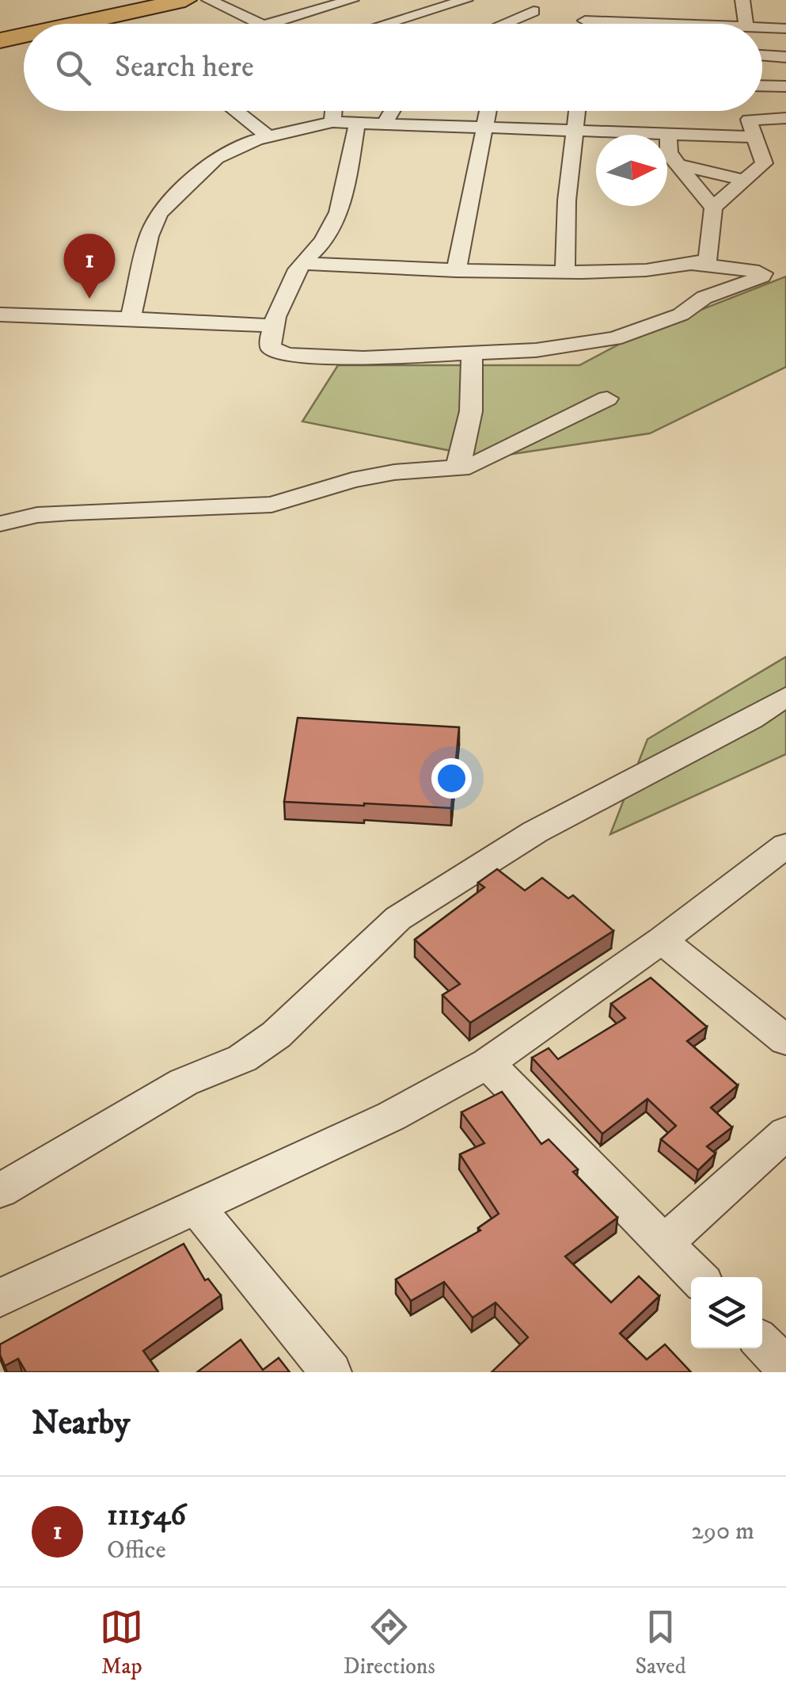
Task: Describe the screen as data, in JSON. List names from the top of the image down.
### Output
{
  "north": "right",
  "page": {
    "search": "Search here",
    "pins": "1",
    "heading": "Nearby",
    "list": [
      {
        "mark": "1",
        "name": "111546",
        "note": "Office",
        "value": "290 m"
      }
    ],
    "nav": ["Map", "Directions", "Saved"]
  }
}
